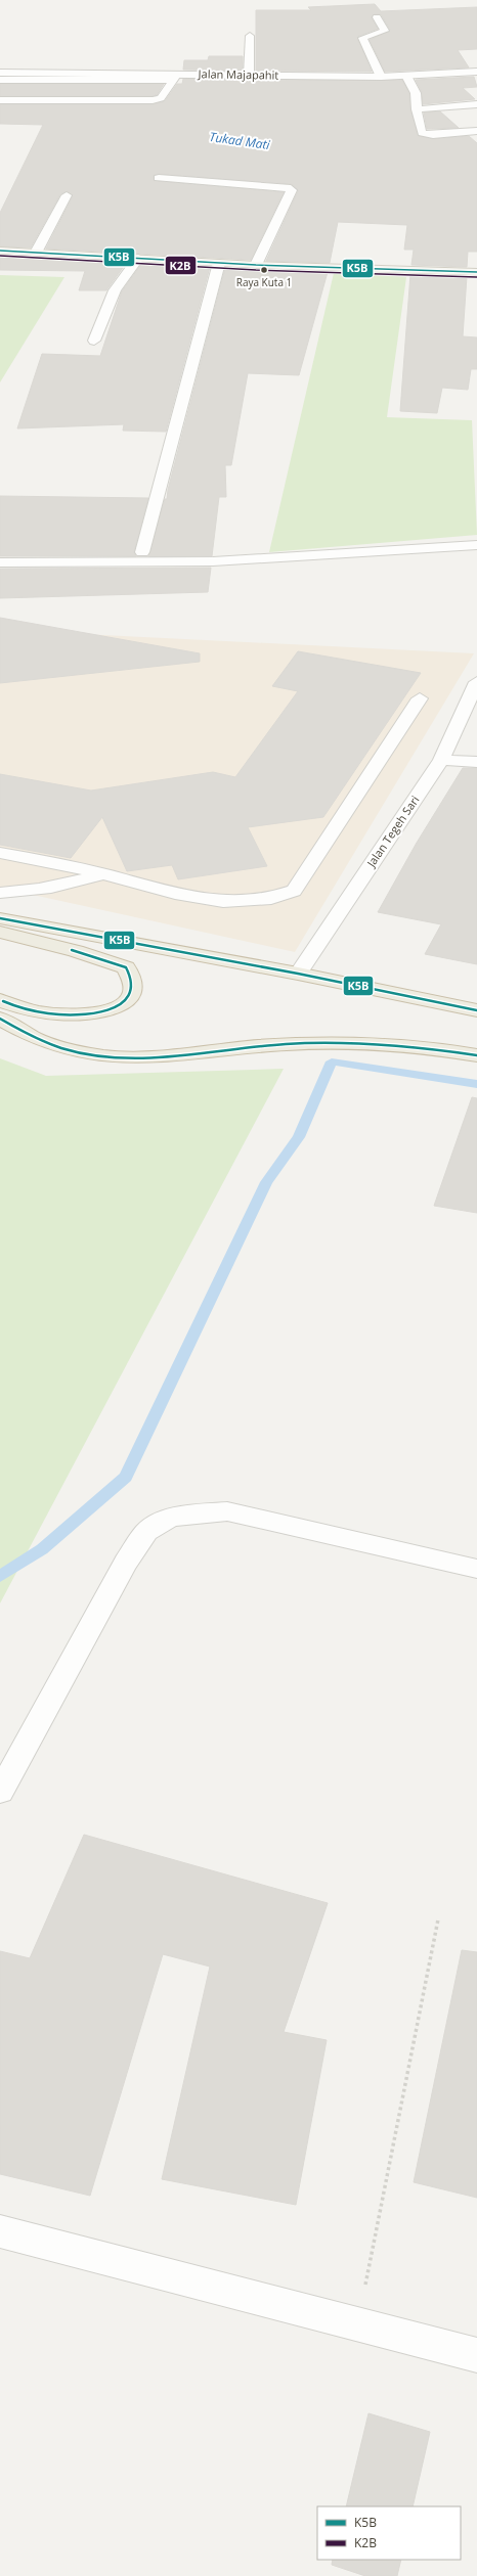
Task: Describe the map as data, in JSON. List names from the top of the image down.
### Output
{
  "streets": {
    "street": ["Jalan Majapahit", "Jalan Tegeh Sari"]
  },
  "water": ["Tukad Mati"],
  "places": ["Raya Kuta 1"],
  "lines": ["transit line K5B", "transit line K2B"],
  "legend": ["K5B", "K2B"]
}
